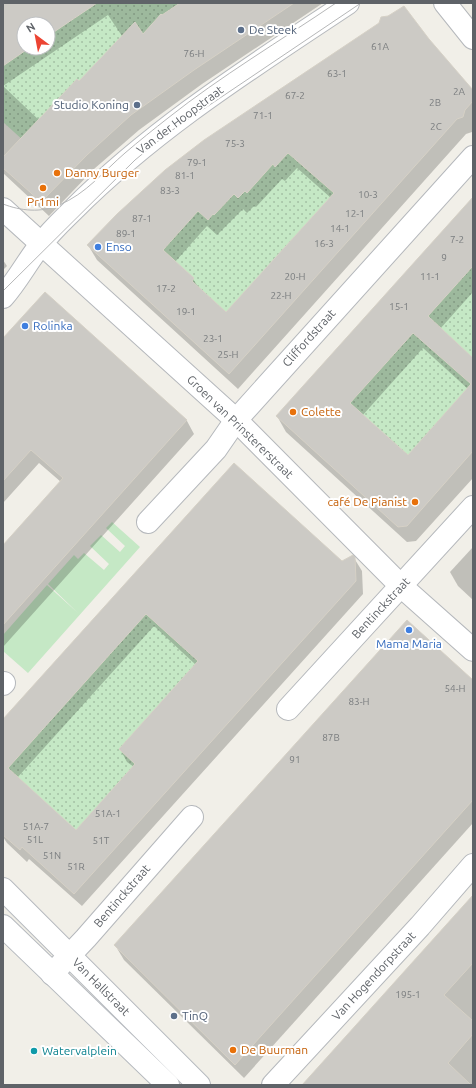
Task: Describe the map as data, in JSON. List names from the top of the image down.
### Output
{
  "streets": {
    "street": [
      "Van der Hoopstraat",
      "Cliffordstraat",
      "Groen van Prinstererstraat",
      "Bentinckstraat",
      "Van Hogendorpstraat",
      "Van Hallstraat"
    ]
  },
  "crossings": [
    ["Van der Hoopstraat", "Groen van Prinstererstraat"],
    ["Cliffordstraat", "Groen van Prinstererstraat"],
    ["Groen van Prinstererstraat", "Bentinckstraat"],
    ["Bentinckstraat", "Van Hallstraat"]
  ],
  "places": [
    "De Steek",
    "Studio Koning",
    "Danny Burger",
    "Pr1mi",
    "Enso",
    "Rolinka",
    "Colette",
    "café De Pianist",
    "Mama Maria",
    "TinQ",
    "De Buurman",
    "Watervalplein"
  ],
  "house_numbers": [
    "61A",
    "76-H",
    "63-1",
    "2A",
    "67-2",
    "2B",
    "71-1",
    "2C",
    "75-3",
    "79-1",
    "81-1",
    "83-3",
    "10-3",
    "12-1",
    "87-1",
    "14-1",
    "89-1",
    "7-2",
    "16-3",
    "9",
    "20-H",
    "11-1",
    "17-2",
    "22-H",
    "15-1",
    "19-1",
    "23-1",
    "25-H",
    "54-H",
    "83-H",
    "87B",
    "91",
    "51A-1",
    "51A-7",
    "51L",
    "51T",
    "51N",
    "51R",
    "195-1"
  ],
  "north": "top left"
}
